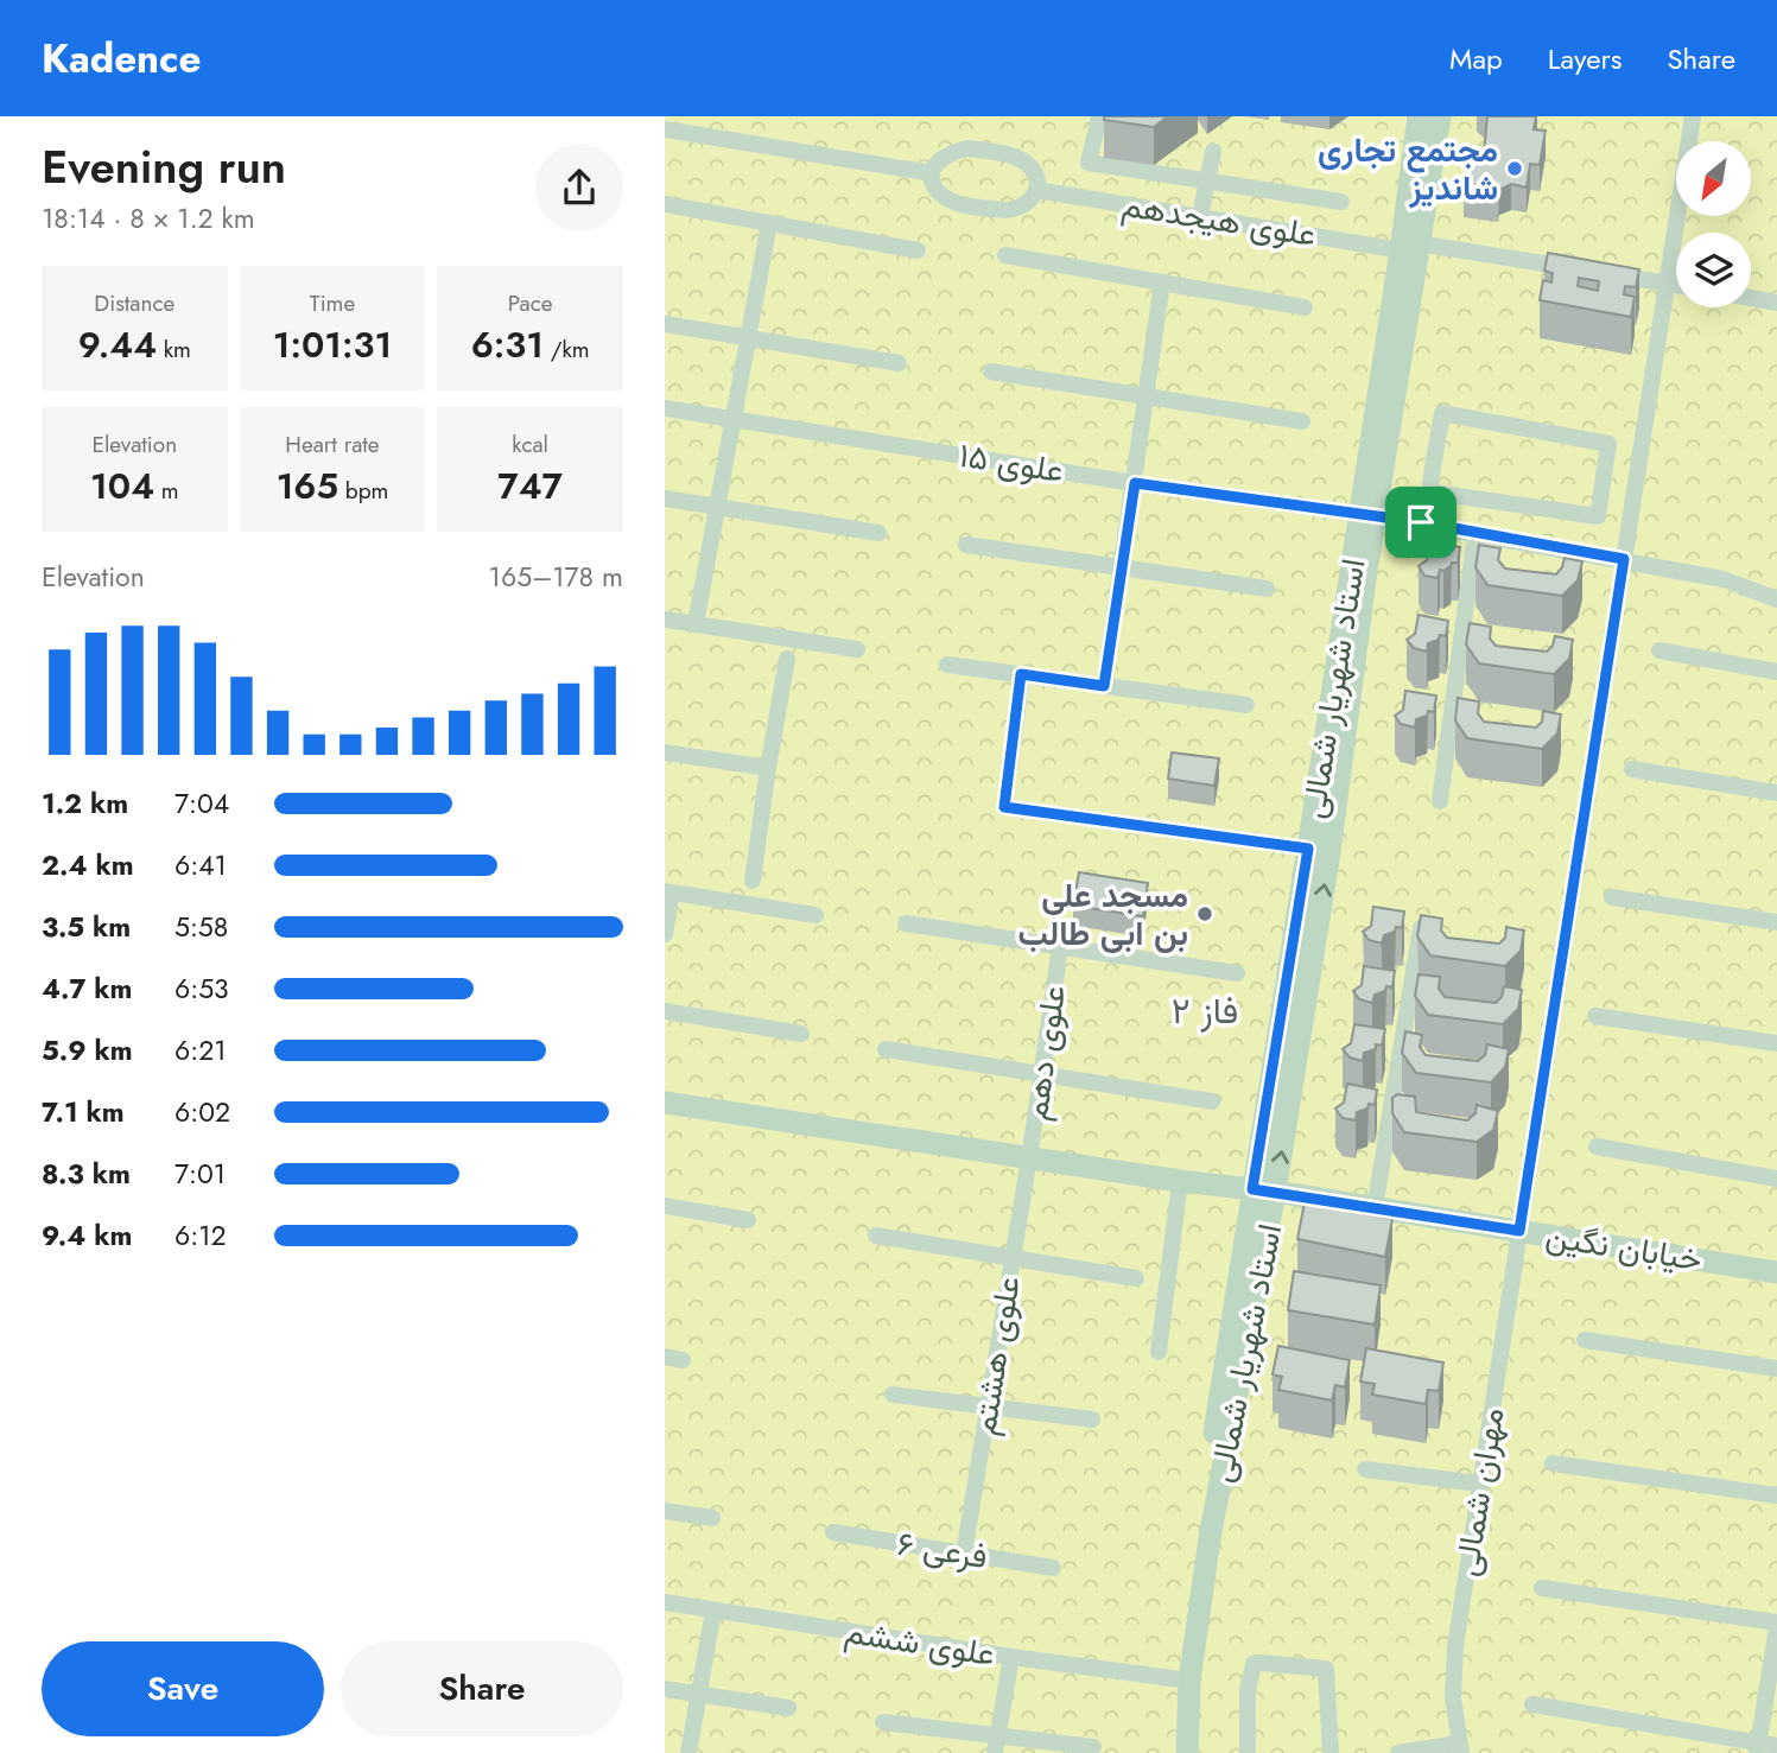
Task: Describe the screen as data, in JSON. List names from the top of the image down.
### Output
{
  "streets": {
    "street": [
      "علوی هیجدهم",
      "علوی ۱۵",
      "استاد شهریار شمالی",
      "علوی دهم",
      "خیابان نگین",
      "علوی هشتم",
      "مهران شمالی",
      "فرعی ۶",
      "علوی ششم"
    ]
  },
  "crossings": [
    ["علوی هیجدهم", "استاد شهریار شمالی"],
    ["علوی ۱۵", "استاد شهریار شمالی"],
    ["علوی ۱۵", "مهران شمالی"],
    ["استاد شهریار شمالی", "خیابان نگین"],
    ["استاد شهریار شمالی", "علوی ششم"],
    ["علوی دهم", "خیابان نگین"],
    ["علوی دهم", "علوی هشتم"],
    ["خیابان نگین", "علوی هشتم"],
    ["خیابان نگین", "مهران شمالی"],
    ["علوی هشتم", "فرعی ۶"]
  ],
  "districts": ["فاز ۲"],
  "places": ["مجتمع تجاری شاندیز", "مسجد علی بن ابی طالب"],
  "north": "bottom left",
  "page": {
    "header": "Kadence",
    "nav": ["Map", "Layers", "Share"],
    "heading": ["Evening run", "18:14 · 8 × 1.2 km"],
    "stats": [
      ["Distance", "9.44 km"],
      ["Time", "1:01:31"],
      ["Pace", "6:31 /km"],
      ["Elevation", "104 m"],
      ["Heart rate", "165 bpm"],
      ["kcal", "747"]
    ],
    "chart": ["Elevation", "165–178 m"],
    "list": [
      {
        "name": "1.2 km",
        "note": "7:04"
      },
      {
        "name": "2.4 km",
        "note": "6:41"
      },
      {
        "name": "3.5 km",
        "note": "5:58"
      },
      {
        "name": "4.7 km",
        "note": "6:53"
      },
      {
        "name": "5.9 km",
        "note": "6:21"
      },
      {
        "name": "7.1 km",
        "note": "6:02"
      },
      {
        "name": "8.3 km",
        "note": "7:01"
      },
      {
        "name": "9.4 km",
        "note": "6:12"
      }
    ],
    "buttons": ["Save", "Share"]
  }
}
